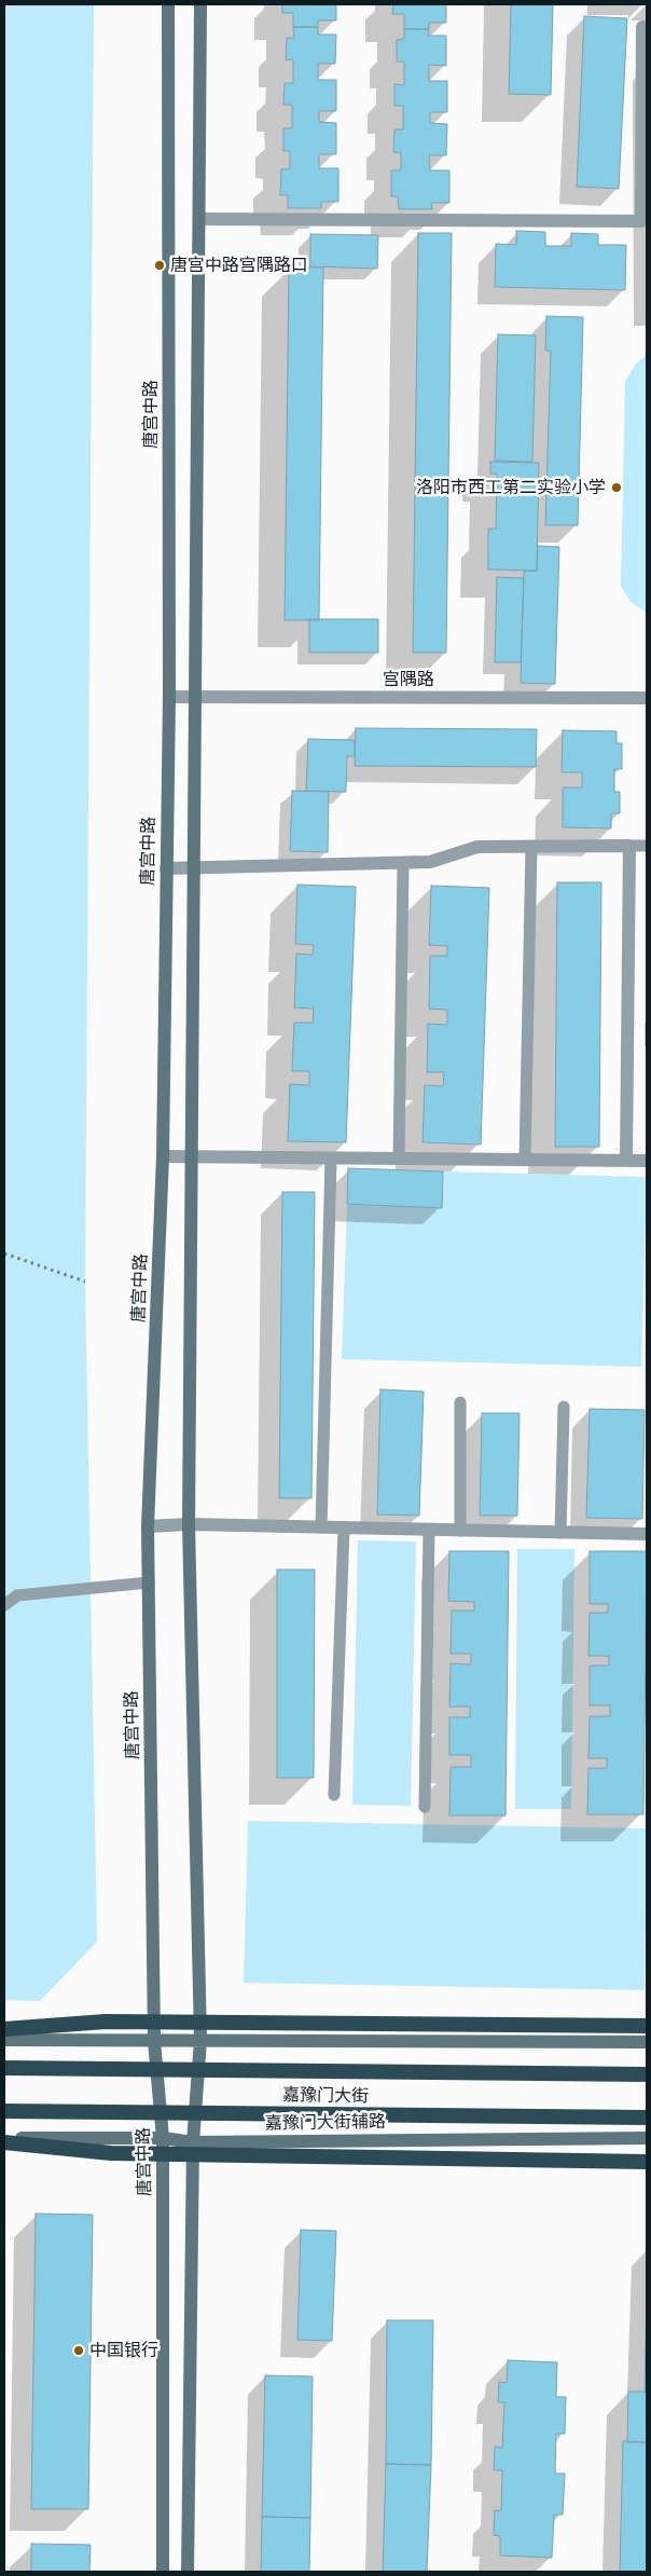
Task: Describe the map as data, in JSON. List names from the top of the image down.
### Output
{
  "streets": {
    "highway": ["嘉豫门大街"],
    "main road": ["唐宫中路", "嘉豫门大街辅路"],
    "street": ["宫隅路"]
  },
  "crossings": [
    ["唐宫中路", "宫隅路"],
    ["唐宫中路", "嘉豫门大街辅路"]
  ],
  "places": ["唐宫中路宫隅路口", "洛阳市西工第二实验小学", "中国银行"]
}
